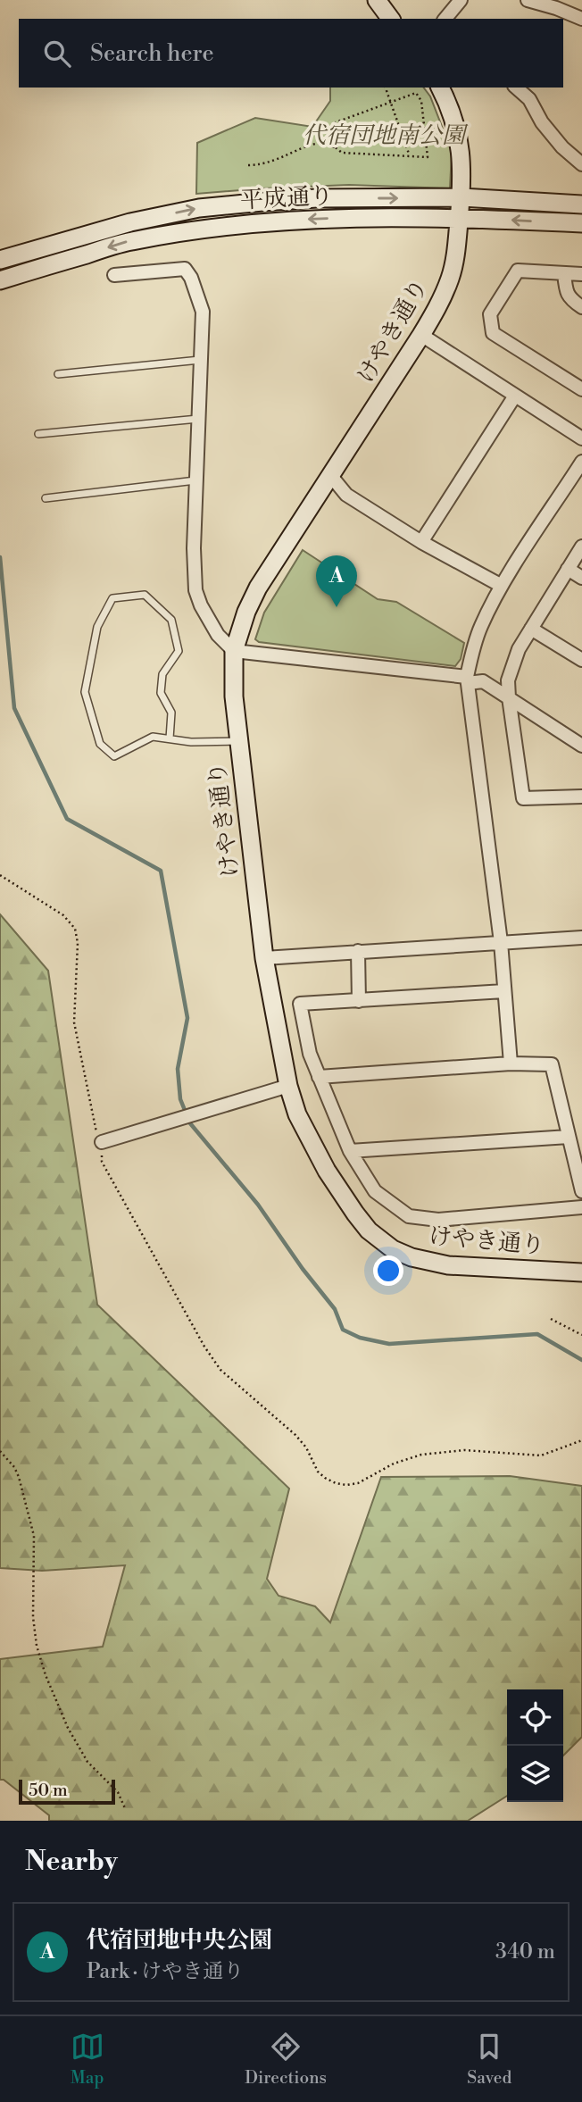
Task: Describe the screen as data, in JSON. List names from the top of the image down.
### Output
{
  "streets": {
    "street": ["平成通り", "けやき通り"]
  },
  "crossings": [
    ["平成通り", "けやき通り"]
  ],
  "parks": ["代宿団地南公園"],
  "scale_bar": "50 m",
  "page": {
    "search": "Search here",
    "pins": "A",
    "scale": "50 m",
    "heading": "Nearby",
    "list": [
      {
        "mark": "A",
        "name": "代宿団地中央公園",
        "note": "Park · けやき通り",
        "value": "340 m"
      }
    ],
    "nav": ["Map", "Directions", "Saved"]
  }
}
